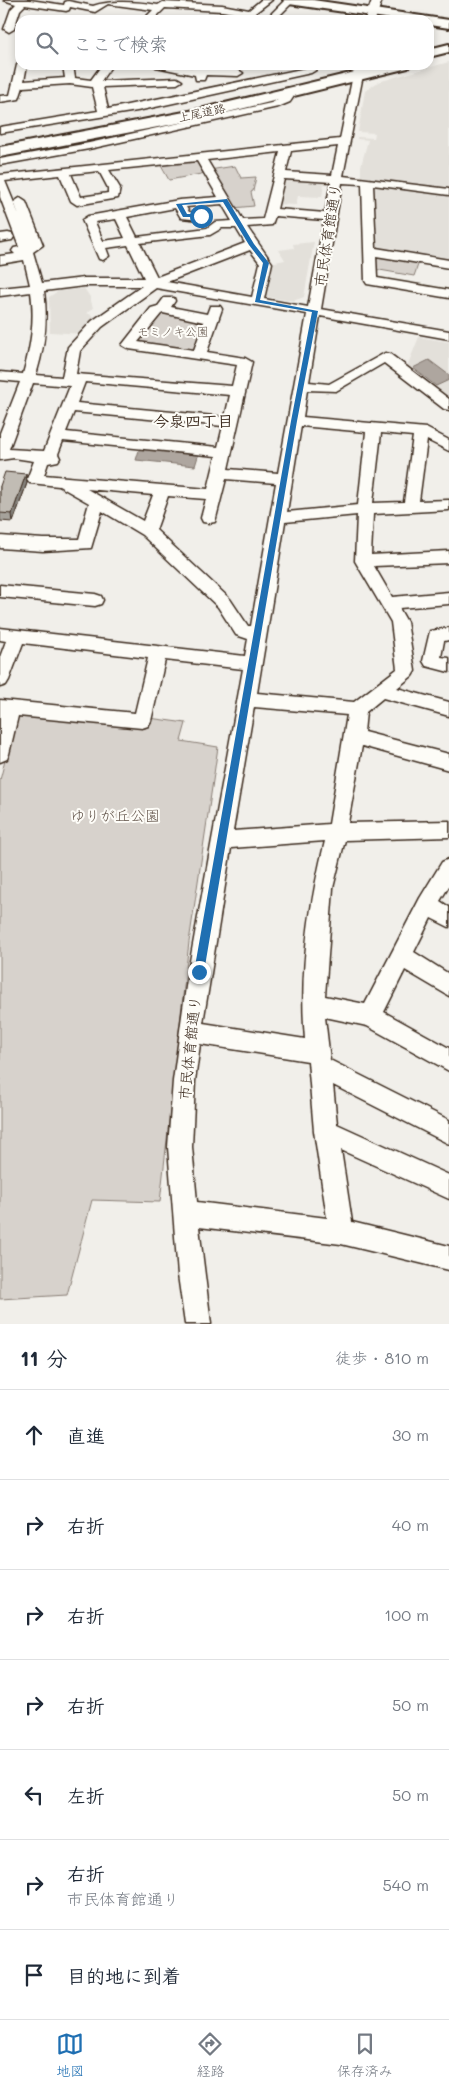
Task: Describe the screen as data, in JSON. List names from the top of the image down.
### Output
{
  "streets": {
    "highway": ["上尾道路"],
    "street": ["市民体育館通り"]
  },
  "crossings": [
    ["上尾道路", "市民体育館通り"]
  ],
  "districts": ["今泉四丁目"],
  "parks": ["モミノキ公園", "ゆりが丘公園"],
  "page": {
    "search": "ここで検索",
    "heading": ["11 分", "徒歩 · 810 m"],
    "list": [
      ["直進", "30 m"],
      ["右折", "40 m"],
      ["右折", "100 m"],
      ["右折", "50 m"],
      ["左折", "50 m"],
      ["右折", "市民体育館通り", "540 m"],
      "目的地に到着"
    ],
    "nav": ["地図", "経路", "保存済み"]
  }
}
